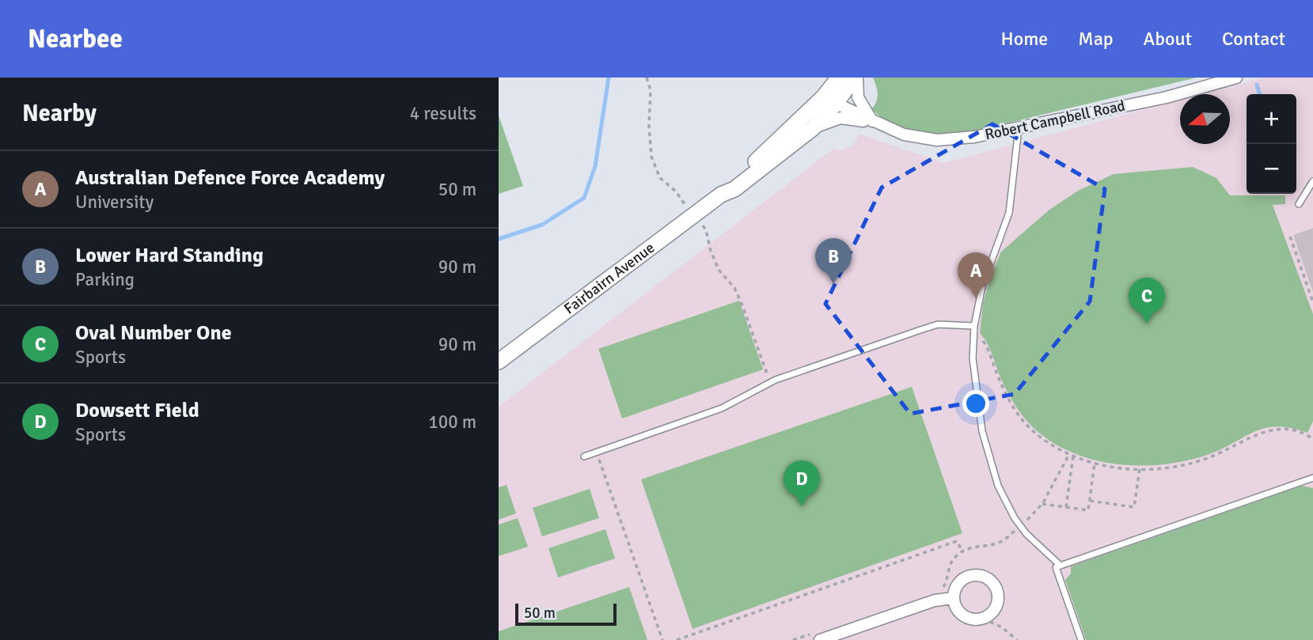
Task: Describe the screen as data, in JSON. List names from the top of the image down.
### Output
{
  "streets": {
    "main road": ["Fairbairn Avenue"],
    "street": ["Robert Campbell Road"]
  },
  "crossings": [
    ["Robert Campbell Road", "Fairbairn Avenue"]
  ],
  "scale_bar": "50 m",
  "north": "left",
  "page": {
    "header": "Nearbee",
    "nav": [
      "Home",
      "Map",
      "About",
      "Contact"
    ],
    "heading": ["Nearby", "4 results"],
    "map_buttons": ["+", "−"],
    "list": [
      {
        "mark": "A",
        "name": "Australian Defence Force Academy",
        "note": "University",
        "value": "50 m"
      },
      {
        "mark": "B",
        "name": "Lower Hard Standing",
        "note": "Parking",
        "value": "90 m"
      },
      {
        "mark": "C",
        "name": "Oval Number One",
        "note": "Sports",
        "value": "90 m"
      },
      {
        "mark": "D",
        "name": "Dowsett Field",
        "note": "Sports",
        "value": "100 m"
      }
    ],
    "pins": [
      "B",
      "A",
      "C",
      "D"
    ],
    "scale": "50 m"
  }
}
